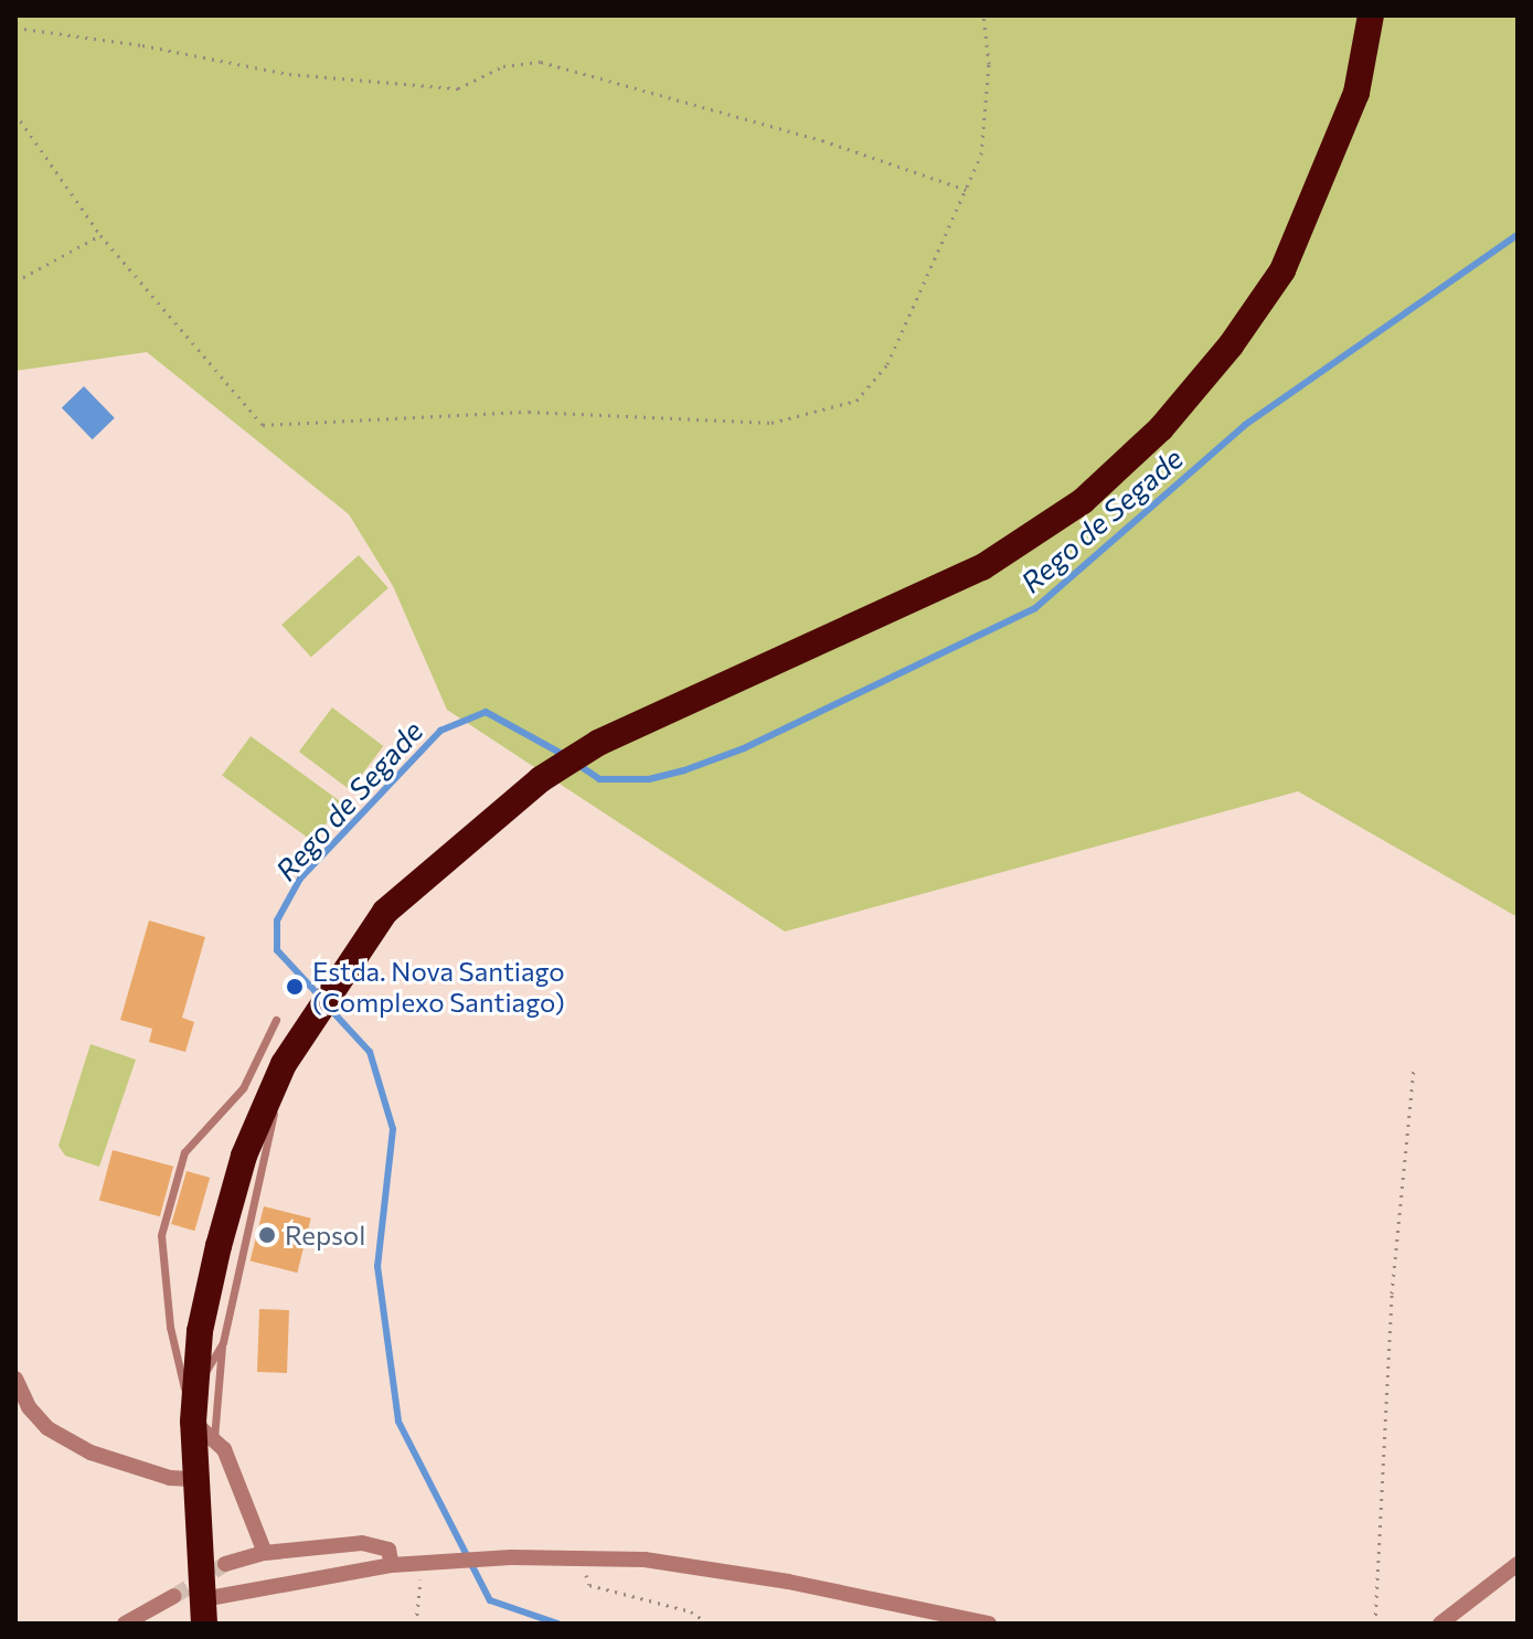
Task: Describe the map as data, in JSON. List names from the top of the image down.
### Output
{
  "water": ["Rego de Segade"],
  "places": ["Estda. Nova Santiago (Complexo Santiago)", "Repsol"]
}
